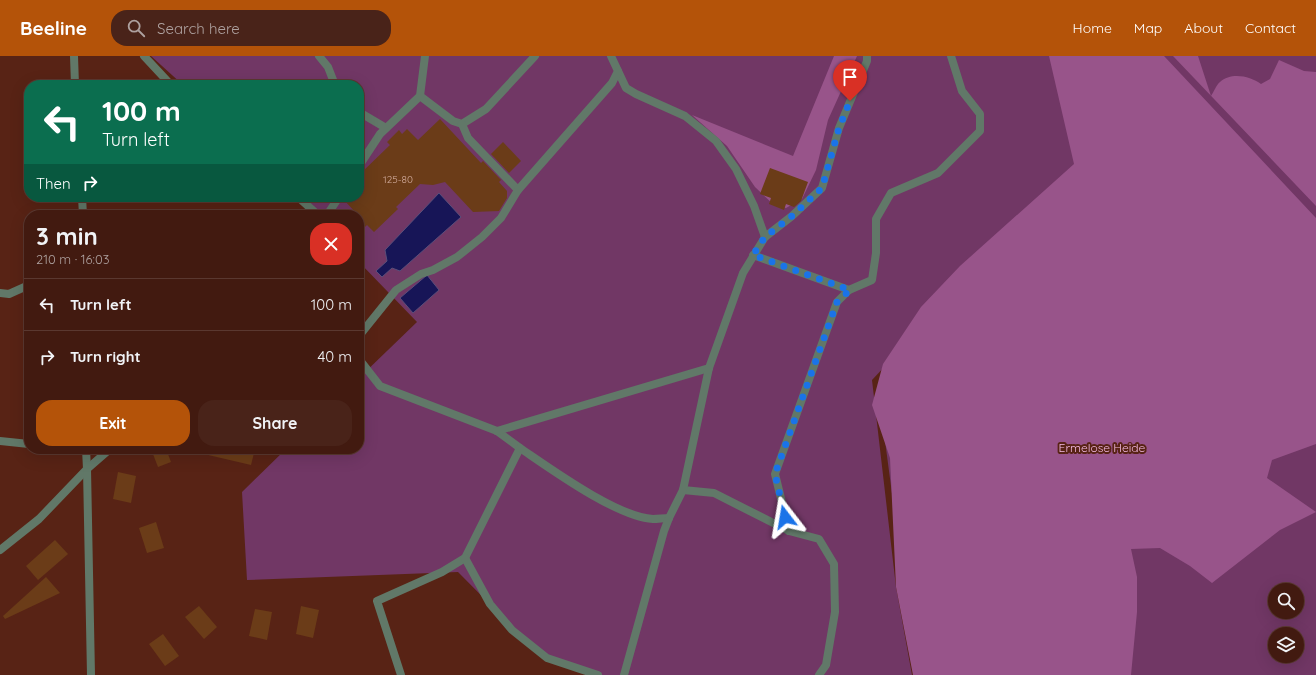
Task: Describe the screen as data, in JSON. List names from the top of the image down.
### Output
{
  "parks": ["Ermelose Heide"],
  "house_numbers": ["125-80"],
  "page": {
    "header": "Beeline",
    "search": "Search here",
    "nav": [
      "Home",
      "Map",
      "About",
      "Contact"
    ],
    "turn": ["100 m", "Turn left"],
    "then": "Then",
    "heading": ["3 min", "210 m · 16:03"],
    "list": [
      {
        "name": "Turn left",
        "value": "100 m"
      },
      {
        "name": "Turn right",
        "value": "40 m"
      }
    ],
    "buttons": ["Exit", "Share"]
  }
}
